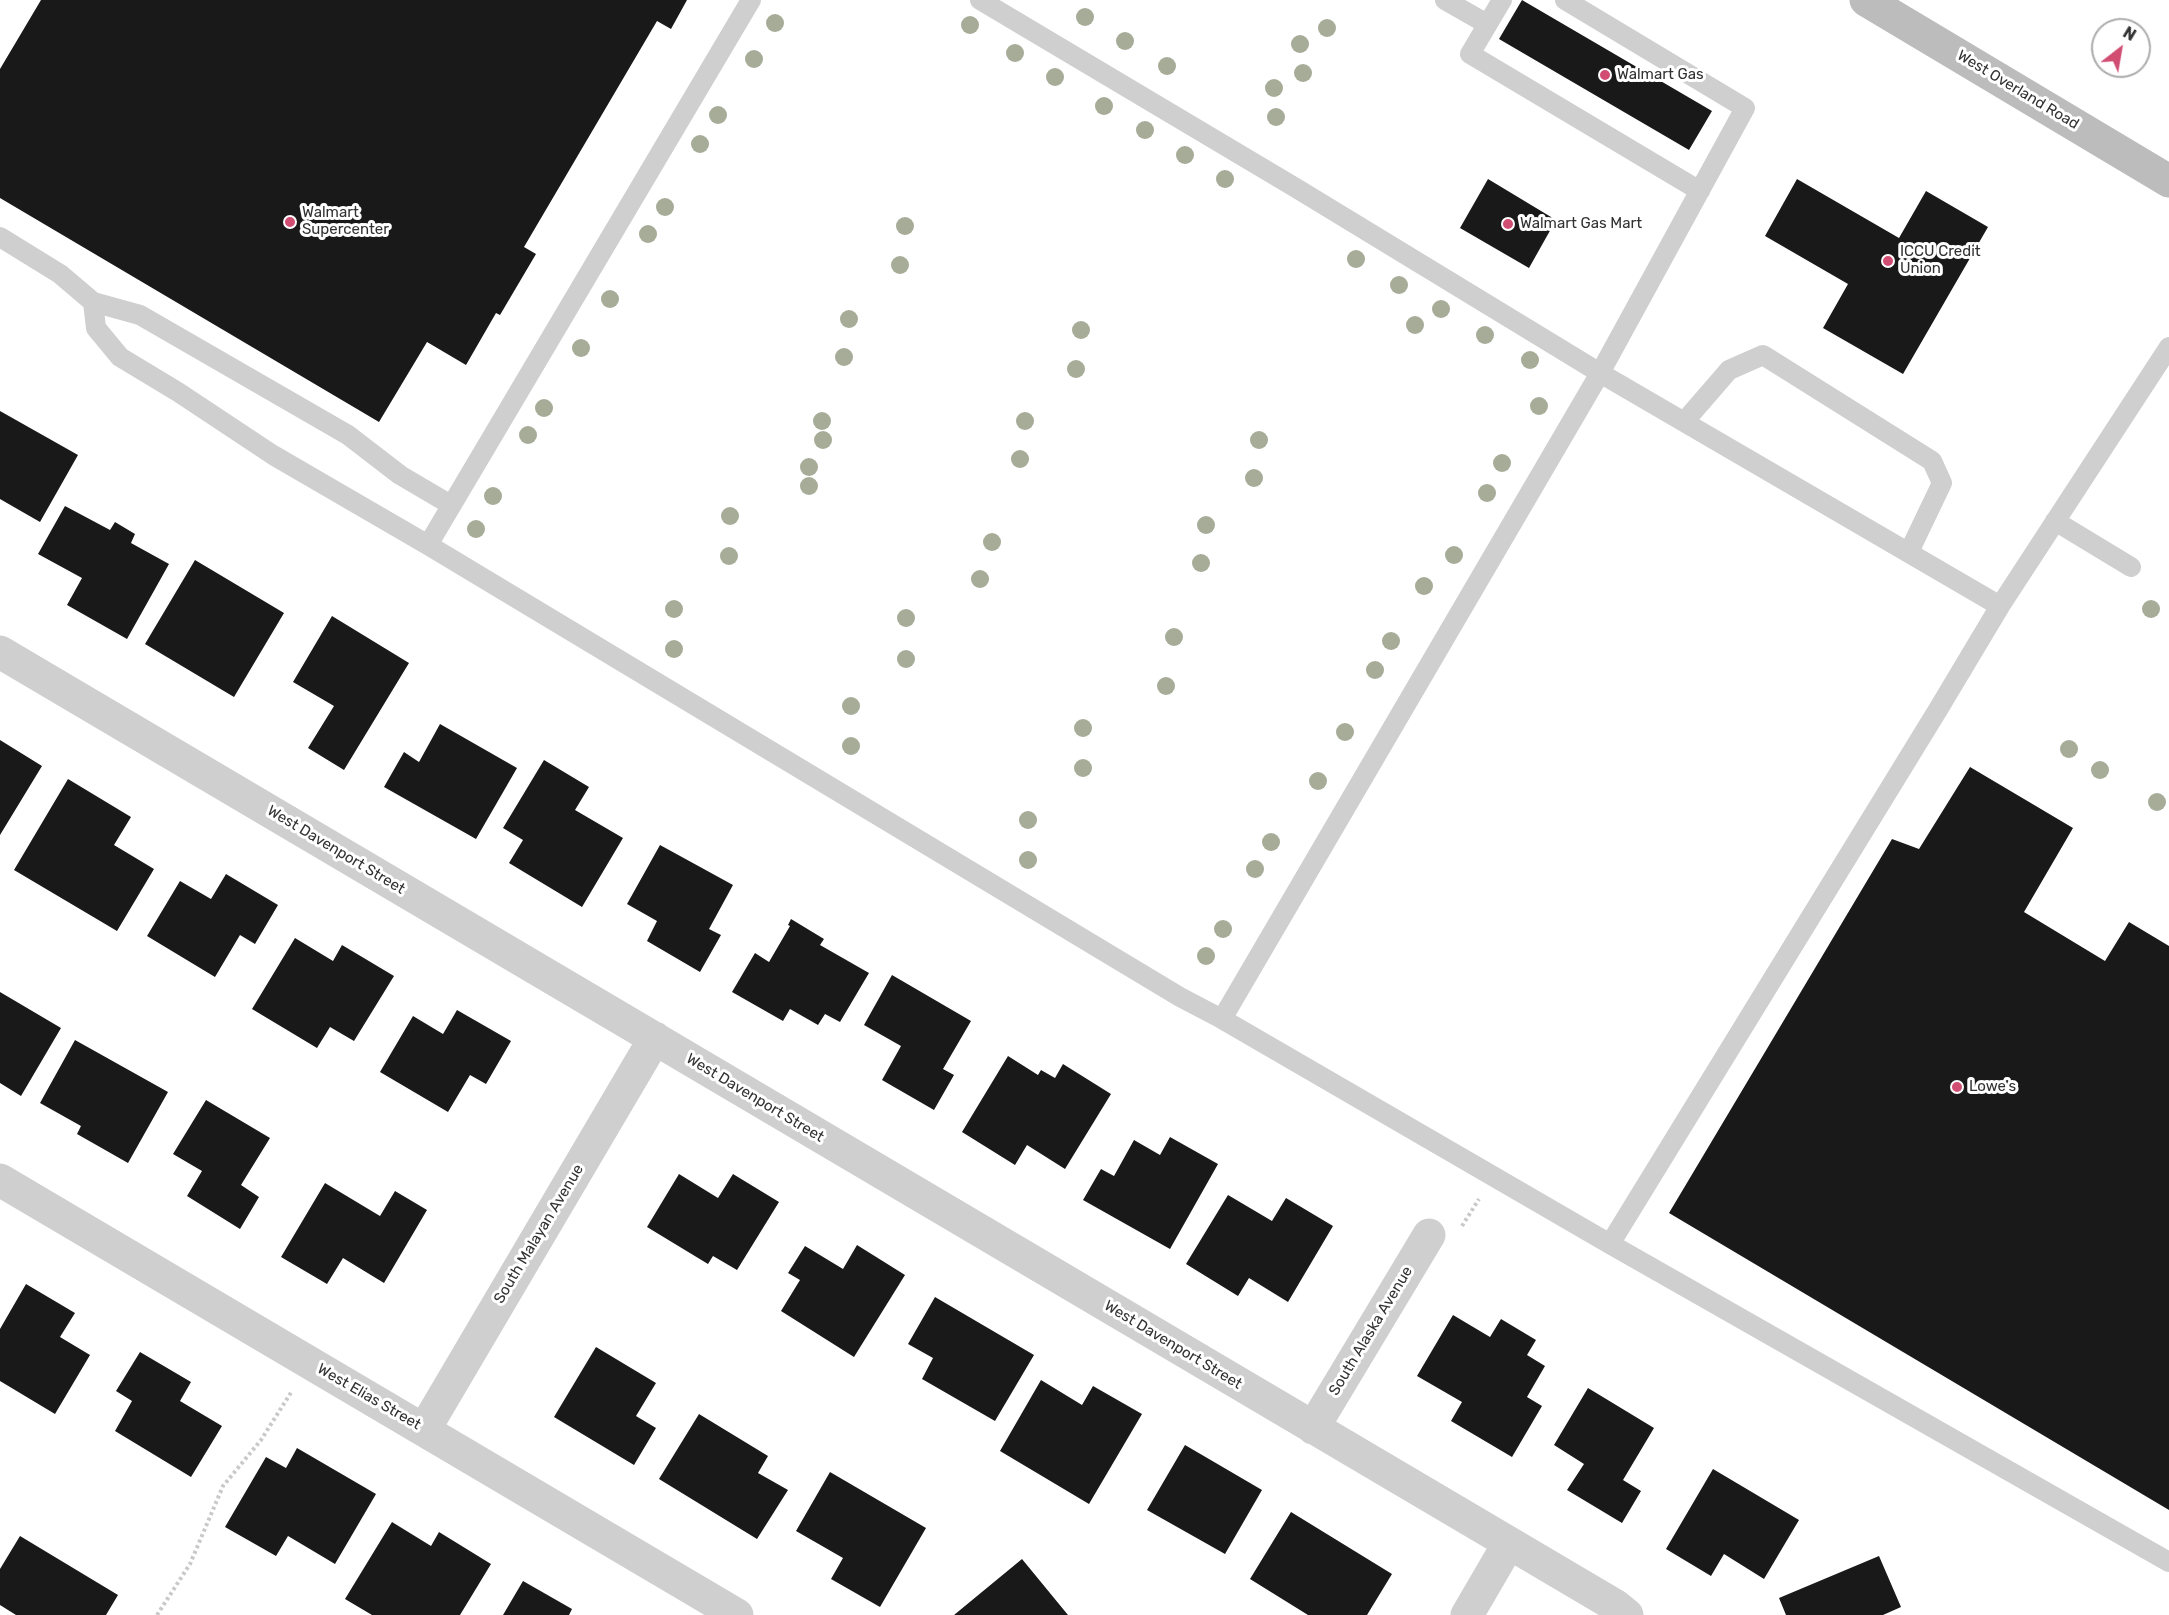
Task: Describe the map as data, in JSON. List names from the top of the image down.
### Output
{
  "streets": {
    "street": [
      "West Overland Road",
      "West Davenport Street",
      "South Malayan Avenue",
      "South Alaska Avenue",
      "West Elias Street"
    ]
  },
  "crossings": [
    ["West Davenport Street", "South Malayan Avenue"],
    ["West Davenport Street", "South Alaska Avenue"],
    ["South Malayan Avenue", "West Elias Street"]
  ],
  "places": [
    "Walmart Gas",
    "Walmart Supercenter",
    "Walmart Gas Mart",
    "ICCU Credit Union",
    "Lowe's"
  ],
  "north": "top right"
}
